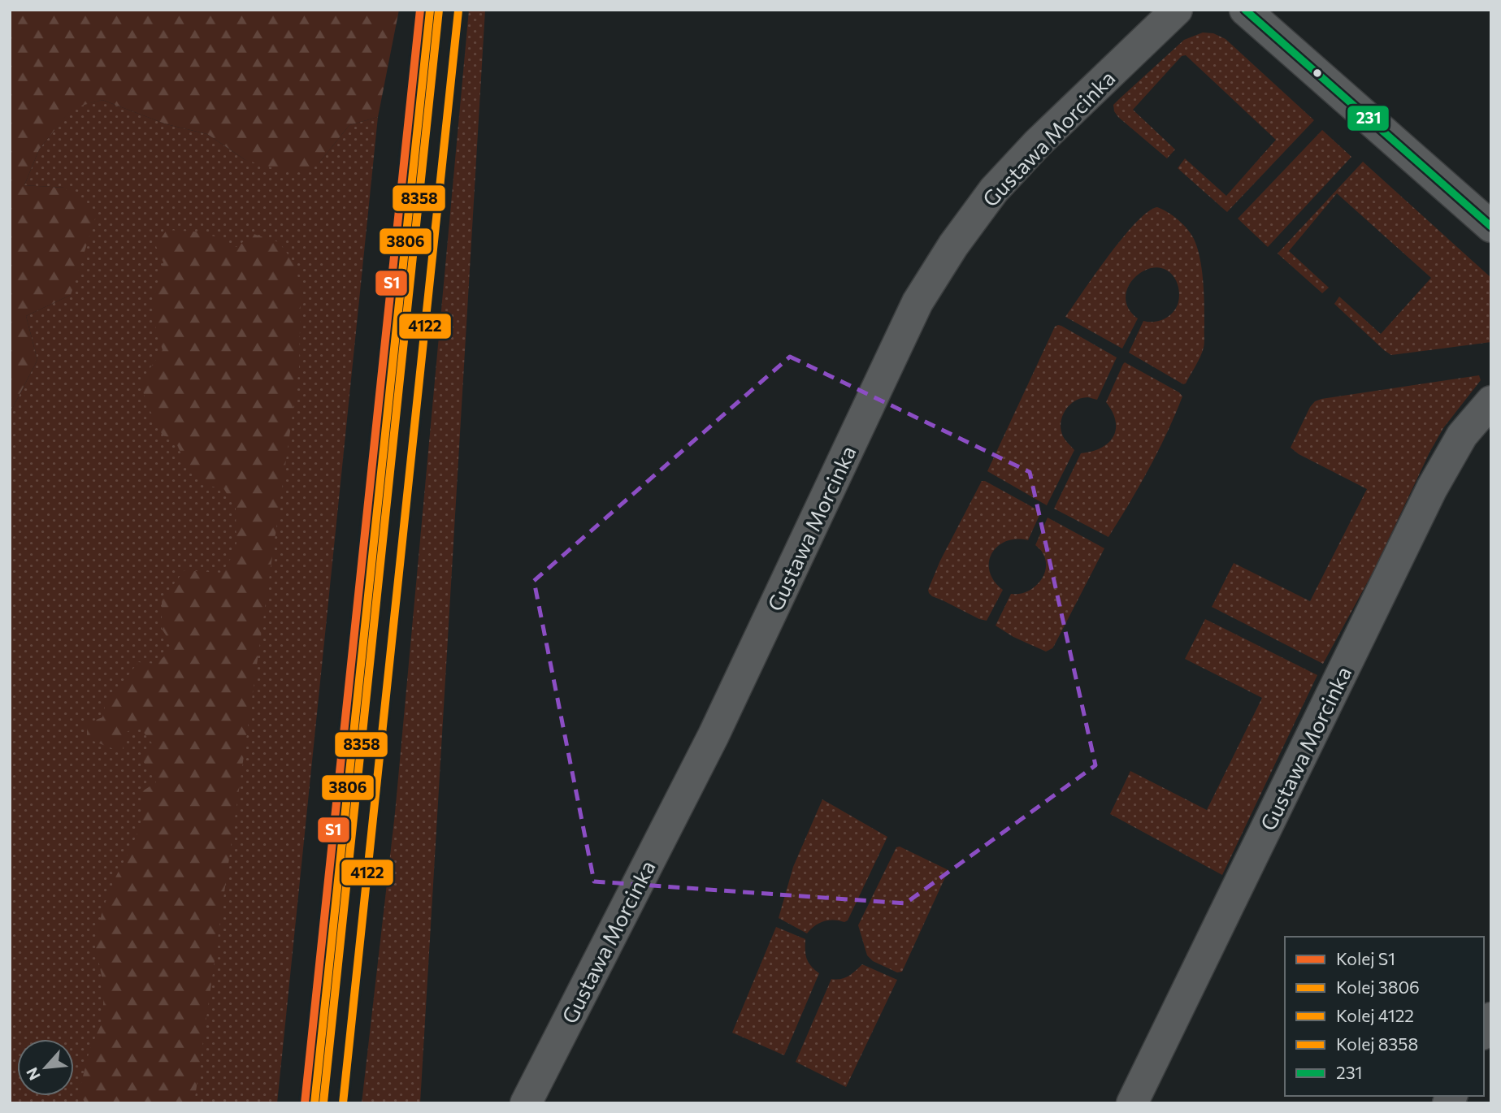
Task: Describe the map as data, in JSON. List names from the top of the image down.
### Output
{
  "streets": {
    "street": ["Gustawa Morcinka"]
  },
  "lines": [
    "rail line S1",
    "rail line 8358",
    "transit line 231",
    "rail line 3806",
    "rail line 4122"
  ],
  "legend": [
    "Kolej S1",
    "Kolej 3806",
    "Kolej 4122",
    "Kolej 8358",
    "231"
  ],
  "north": "bottom left"
}
